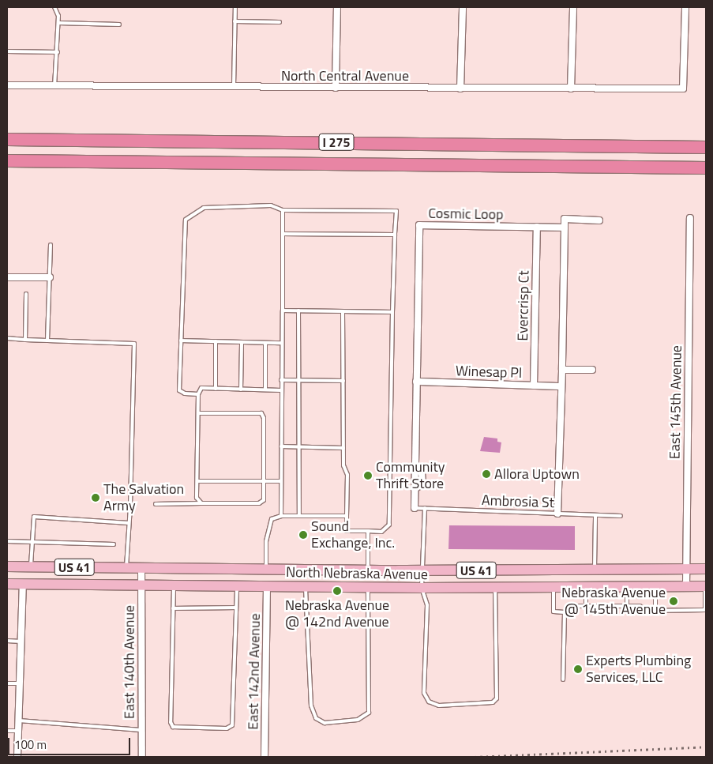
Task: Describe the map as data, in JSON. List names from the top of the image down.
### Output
{
  "streets": {
    "highway": ["I 275"],
    "main road": ["US 41", "North Nebraska Avenue"],
    "street": [
      "North Central Avenue",
      "Cosmic Loop",
      "Evercrisp Ct",
      "Winesap Pl",
      "East 145th Avenue",
      "East 140th Avenue",
      "East 142nd Avenue"
    ],
    "lane": ["Ambrosia St"]
  },
  "crossings": [
    ["Cosmic Loop", "Evercrisp Ct"],
    ["Cosmic Loop", "Winesap Pl"],
    ["Cosmic Loop", "Ambrosia St"],
    ["Evercrisp Ct", "Winesap Pl"],
    ["East 145th Avenue", "North Nebraska Avenue"],
    ["North Nebraska Avenue", "East 140th Avenue"],
    ["North Nebraska Avenue", "East 142nd Avenue"]
  ],
  "places": [
    "Allora Uptown",
    "Community Thrift Store",
    "The Salvation Army",
    "Sound Exchange, Inc.",
    "Nebraska Avenue @ 142nd Avenue",
    "Nebraska Avenue @ 145th Avenue",
    "Experts Plumbing Services, LLC"
  ],
  "scale_bar": "100 m"
}
